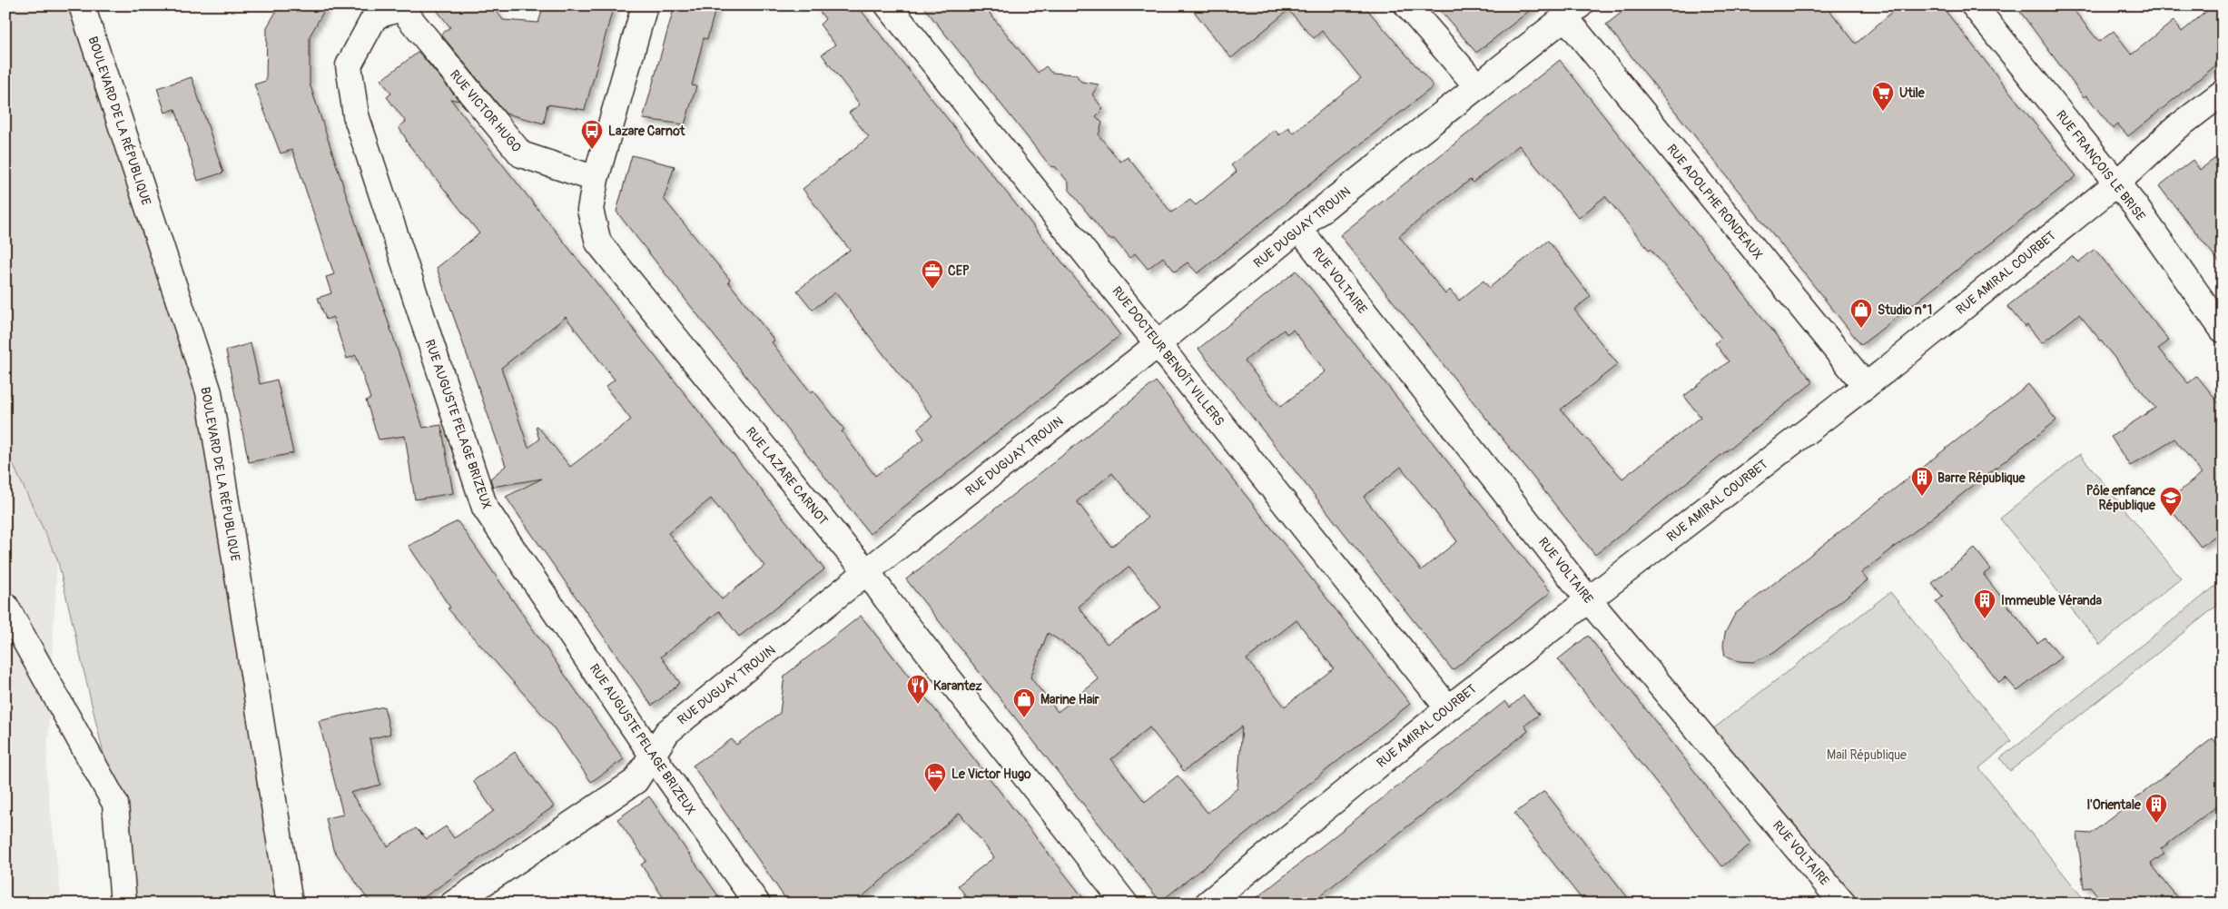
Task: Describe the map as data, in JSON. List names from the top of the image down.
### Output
{
  "streets": {
    "street": [
      "RUE VICTOR HUGO",
      "BOULEVARD DE LA RÉPUBLIQUE",
      "RUE FRANÇOIS LE BRISE",
      "RUE ADOLPHE RONDEAUX",
      "RUE DUGUAY TROUIN",
      "RUE AMIRAL COURBET",
      "RUE VOLTAIRE",
      "RUE DOCTEUR BENOÎT VILLERS",
      "RUE AUGUSTE PELAGE BRIZEUX",
      "RUE LAZARE CARNOT"
    ]
  },
  "crossings": [
    ["RUE VICTOR HUGO", "RUE AUGUSTE PELAGE BRIZEUX"],
    ["RUE VICTOR HUGO", "RUE LAZARE CARNOT"],
    ["RUE FRANÇOIS LE BRISE", "RUE AMIRAL COURBET"],
    ["RUE ADOLPHE RONDEAUX", "RUE DUGUAY TROUIN"],
    ["RUE ADOLPHE RONDEAUX", "RUE AMIRAL COURBET"],
    ["RUE DUGUAY TROUIN", "RUE VOLTAIRE"],
    ["RUE DUGUAY TROUIN", "RUE DOCTEUR BENOÎT VILLERS"],
    ["RUE DUGUAY TROUIN", "RUE AUGUSTE PELAGE BRIZEUX"],
    ["RUE DUGUAY TROUIN", "RUE LAZARE CARNOT"],
    ["RUE AMIRAL COURBET", "RUE VOLTAIRE"],
    ["RUE AMIRAL COURBET", "RUE DOCTEUR BENOÎT VILLERS"]
  ],
  "parks": ["Mail République"],
  "places": {
    "supermarket": ["Utile"],
    "bus stop": ["Lazare Carnot"],
    "office": ["CEP"],
    "shop": ["Studio n°1", "Marine Hair"],
    "building": ["Barre République", "Immeuble Véranda", "l'Orientale"],
    "school or university": ["Pôle enfance République"],
    "restaurant": ["Karantez"],
    "hotel": ["Le Victor Hugo"]
  }
}
